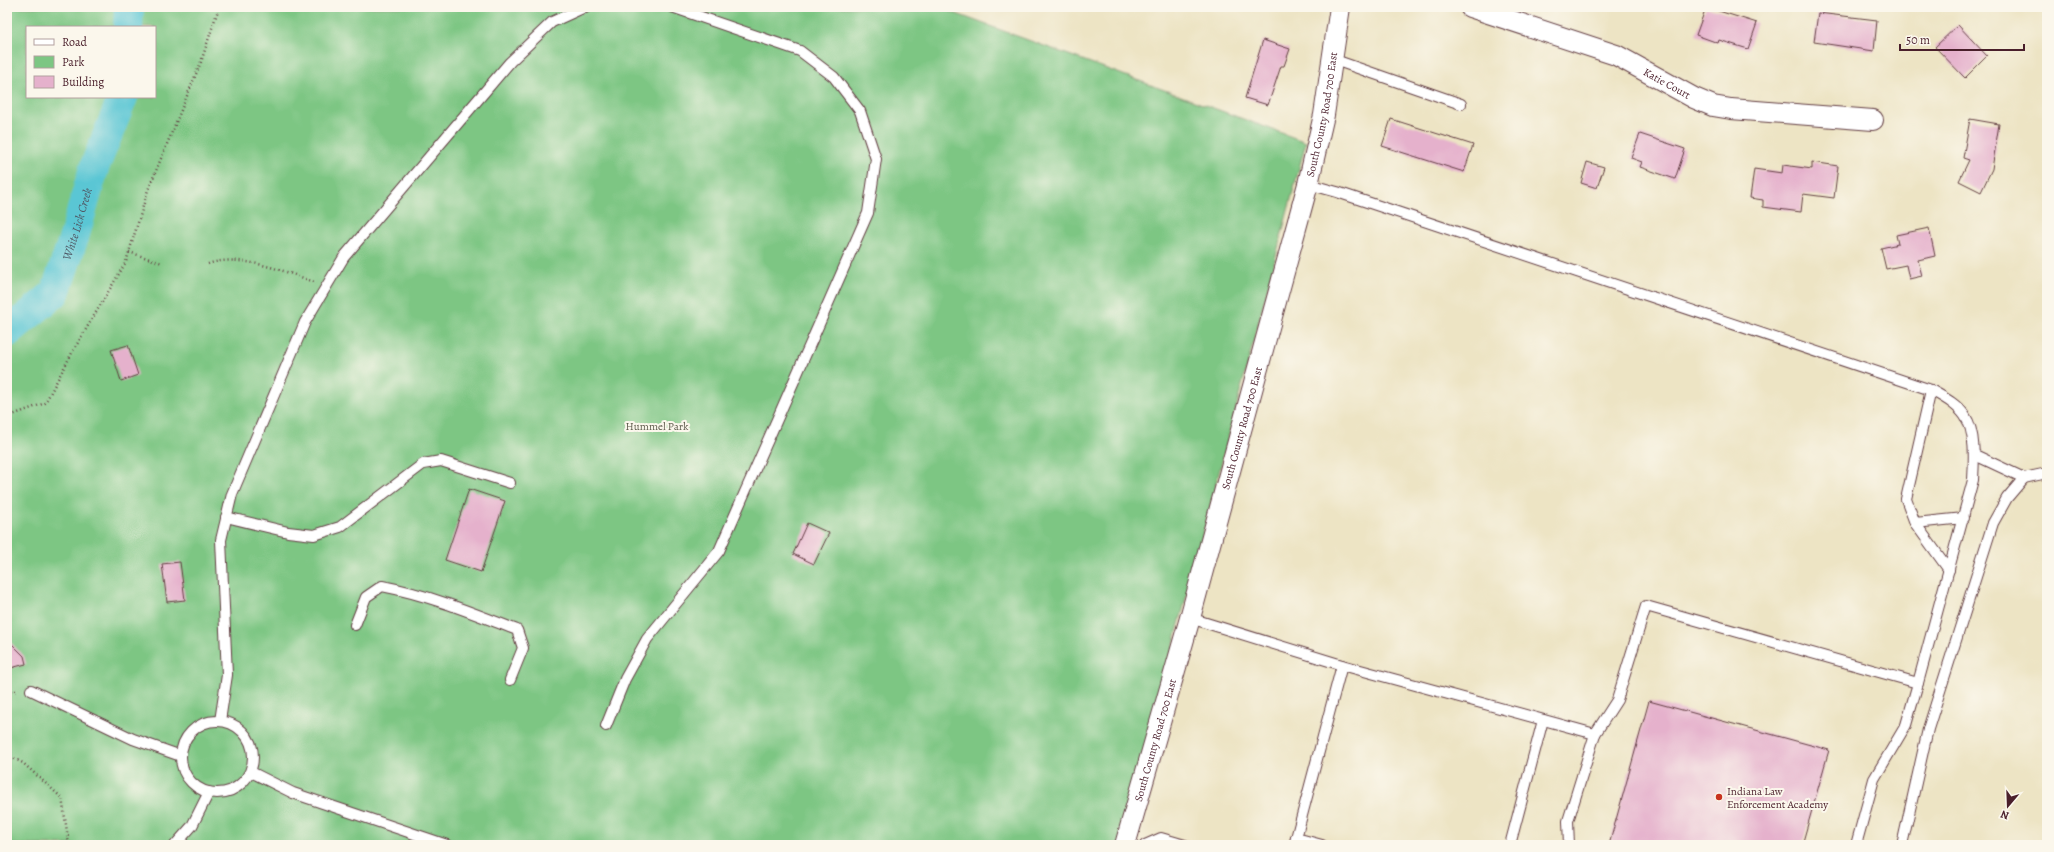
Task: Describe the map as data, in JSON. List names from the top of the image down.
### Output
{
  "streets": {
    "street": ["Katie Court", "South County Road 700 East"]
  },
  "water": ["White Lick Creek"],
  "parks": ["Hummel Park"],
  "places": ["Indiana Law Enforcement Academy"],
  "legend": ["Road", "Park", "Building"],
  "scale_bar": "50 m",
  "north": "bottom"
}
